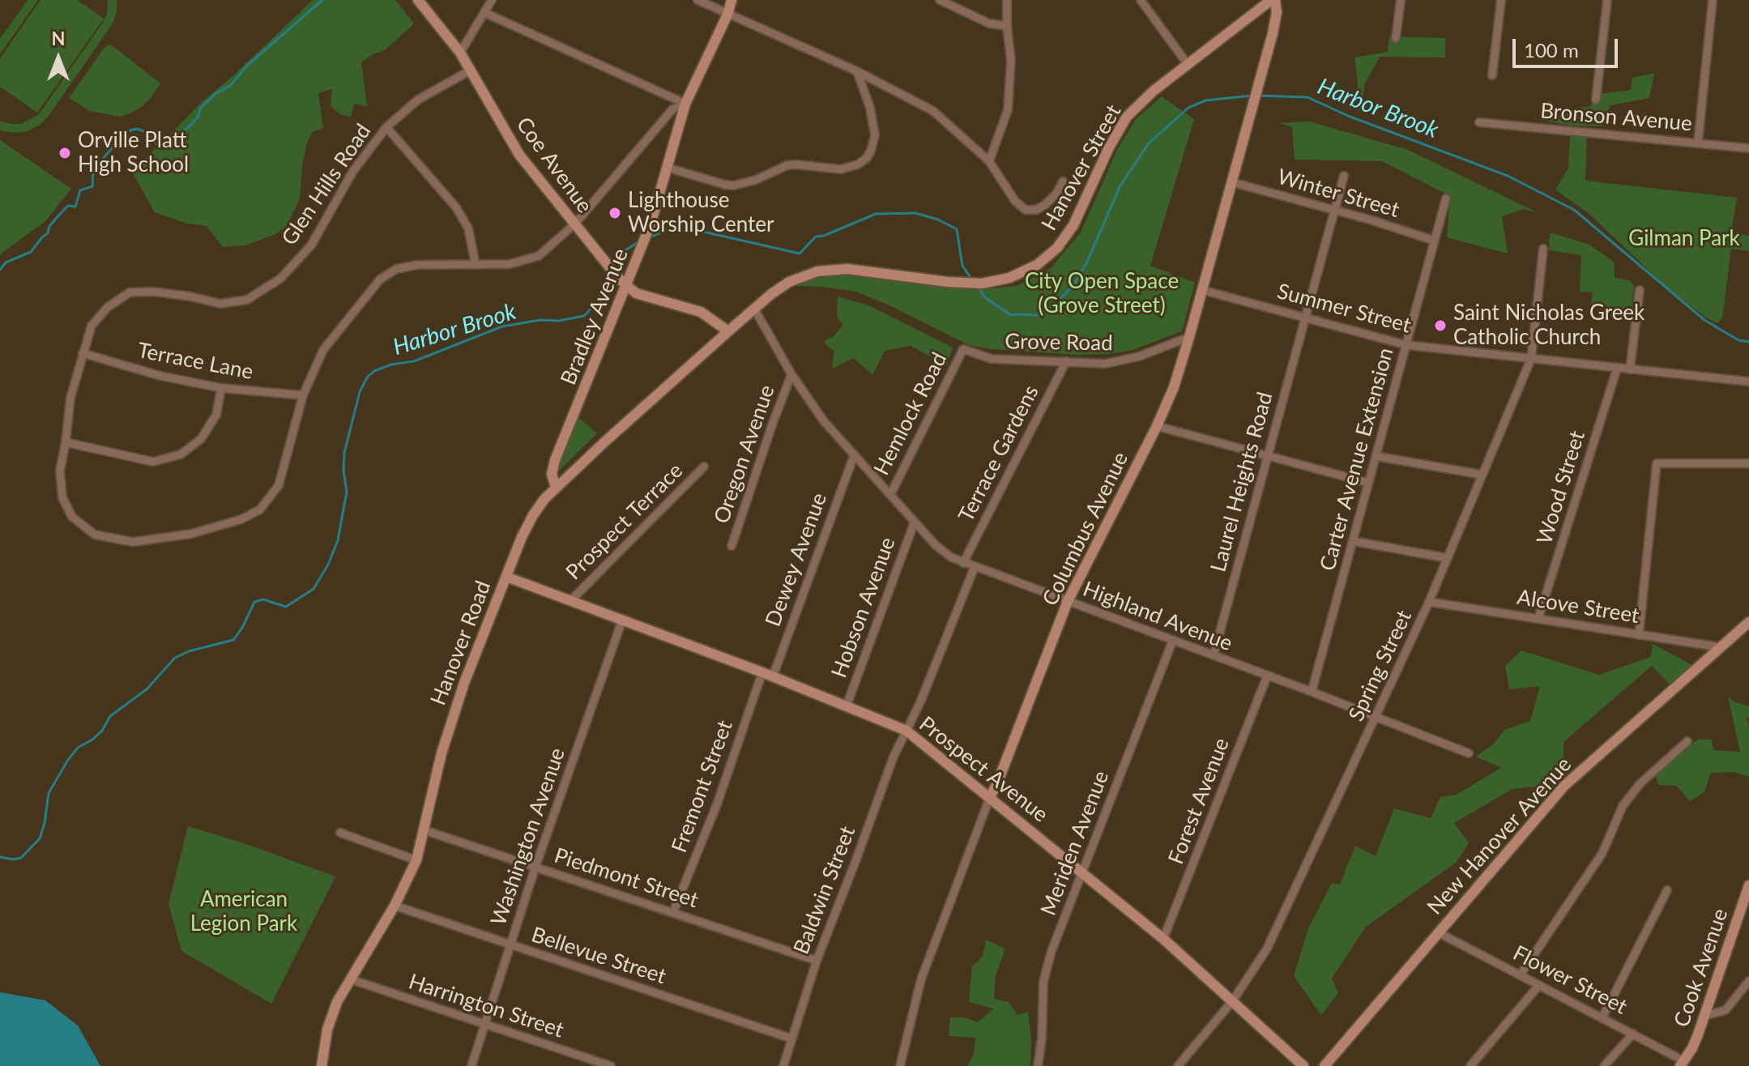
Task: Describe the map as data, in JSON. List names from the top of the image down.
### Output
{
  "streets": {
    "street": [
      "Bronson Avenue",
      "Coe Avenue",
      "Hanover Street",
      "Glen Hills Road",
      "Winter Street",
      "Summer Street",
      "Bradley Avenue",
      "Grove Road",
      "Terrace Lane",
      "Hemlock Road",
      "Terrace Gardens",
      "Oregon Avenue",
      "Carter Avenue Extension",
      "Laurel Heights Road",
      "Wood Street",
      "Prospect Terrace",
      "Columbus Avenue",
      "Dewey Avenue",
      "Alcove Street",
      "Hobson Avenue",
      "Highland Avenue",
      "Hanover Road",
      "Spring Street",
      "Prospect Avenue",
      "Fremont Street",
      "Forest Avenue",
      "New Hanover Avenue",
      "Washington Avenue",
      "Meriden Avenue",
      "Piedmont Street",
      "Baldwin Street",
      "Bellevue Street",
      "Cook Avenue",
      "Flower Street",
      "Harrington Street"
    ]
  },
  "crossings": [
    ["Coe Avenue", "Glen Hills Road"],
    ["Coe Avenue", "Bradley Avenue"],
    ["Coe Avenue", "Hanover Road"],
    ["Hanover Street", "Columbus Avenue"],
    ["Hanover Street", "Highland Avenue"],
    ["Hanover Street", "Hanover Road"],
    ["Glen Hills Road", "Bradley Avenue"],
    ["Glen Hills Road", "Terrace Lane"],
    ["Winter Street", "Carter Avenue Extension"],
    ["Winter Street", "Laurel Heights Road"],
    ["Winter Street", "Columbus Avenue"],
    ["Summer Street", "Carter Avenue Extension"],
    ["Summer Street", "Laurel Heights Road"],
    ["Summer Street", "Wood Street"],
    ["Summer Street", "Columbus Avenue"],
    ["Summer Street", "Spring Street"],
    ["Bradley Avenue", "Hanover Road"],
    ["Grove Road", "Hemlock Road"],
    ["Grove Road", "Terrace Gardens"],
    ["Grove Road", "Columbus Avenue"],
    ["Hemlock Road", "Highland Avenue"],
    ["Terrace Gardens", "Highland Avenue"],
    ["Oregon Avenue", "Highland Avenue"],
    ["Carter Avenue Extension", "Highland Avenue"],
    ["Laurel Heights Road", "Highland Avenue"],
    ["Wood Street", "Alcove Street"],
    ["Prospect Terrace", "Prospect Avenue"],
    ["Columbus Avenue", "Highland Avenue"],
    ["Columbus Avenue", "Prospect Avenue"],
    ["Dewey Avenue", "Highland Avenue"],
    ["Dewey Avenue", "Prospect Avenue"],
    ["Alcove Street", "Spring Street"],
    ["Alcove Street", "New Hanover Avenue"],
    ["Hobson Avenue", "Highland Avenue"],
    ["Hobson Avenue", "Prospect Avenue"],
    ["Highland Avenue", "Hanover Road"],
    ["Highland Avenue", "Spring Street"],
    ["Highland Avenue", "Forest Avenue"],
    ["Highland Avenue", "Meriden Avenue"],
    ["Highland Avenue", "Baldwin Street"],
    ["Hanover Road", "Prospect Avenue"],
    ["Hanover Road", "Piedmont Street"],
    ["Hanover Road", "Bellevue Street"],
    ["Hanover Road", "Harrington Street"],
    ["Spring Street", "Prospect Avenue"],
    ["Prospect Avenue", "Fremont Street"],
    ["Prospect Avenue", "Forest Avenue"],
    ["Prospect Avenue", "Washington Avenue"],
    ["Prospect Avenue", "Meriden Avenue"],
    ["Prospect Avenue", "Baldwin Street"],
    ["Fremont Street", "Piedmont Street"],
    ["New Hanover Avenue", "Flower Street"],
    ["Washington Avenue", "Piedmont Street"],
    ["Washington Avenue", "Bellevue Street"],
    ["Washington Avenue", "Harrington Street"],
    ["Piedmont Street", "Baldwin Street"],
    ["Baldwin Street", "Bellevue Street"],
    ["Cook Avenue", "Flower Street"]
  ],
  "water": ["Harbor Brook"],
  "parks": ["Gilman Park", "City Open Space (Grove Street)", "American Legion Park"],
  "places": ["Orville Platt High School", "Lighthouse Worship Center", "Saint Nicholas Greek Catholic Church"],
  "scale_bar": "100 m",
  "north": "top"
}
